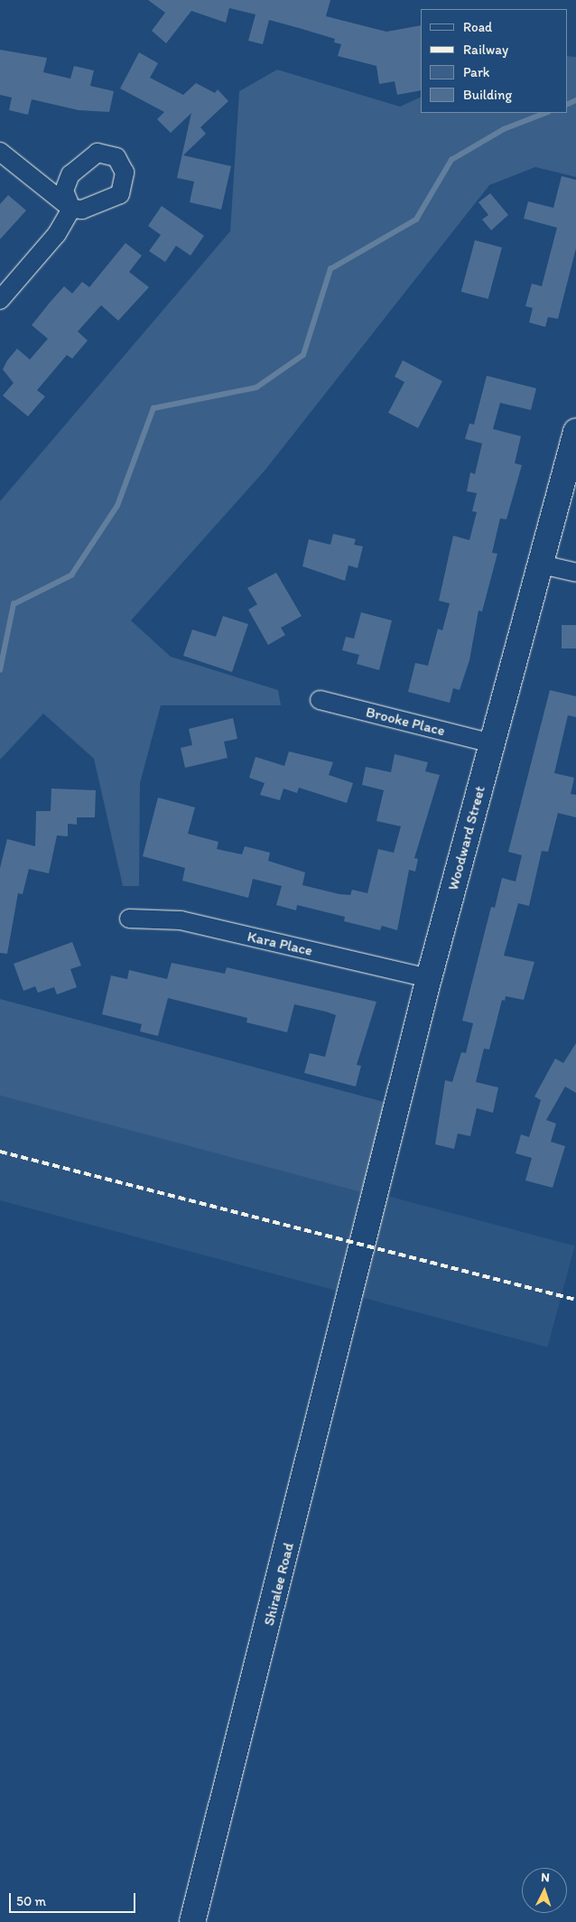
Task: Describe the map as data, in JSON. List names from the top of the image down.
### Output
{
  "streets": {
    "street": [
      "Brooke Place",
      "Woodward Street",
      "Kara Place",
      "Shiralee Road"
    ]
  },
  "crossings": [
    ["Brooke Place", "Woodward Street"],
    ["Woodward Street", "Kara Place"],
    ["Woodward Street", "Shiralee Road"]
  ],
  "legend": [
    "Road",
    "Railway",
    "Park",
    "Building"
  ],
  "scale_bar": "50 m",
  "north": "top"
}
